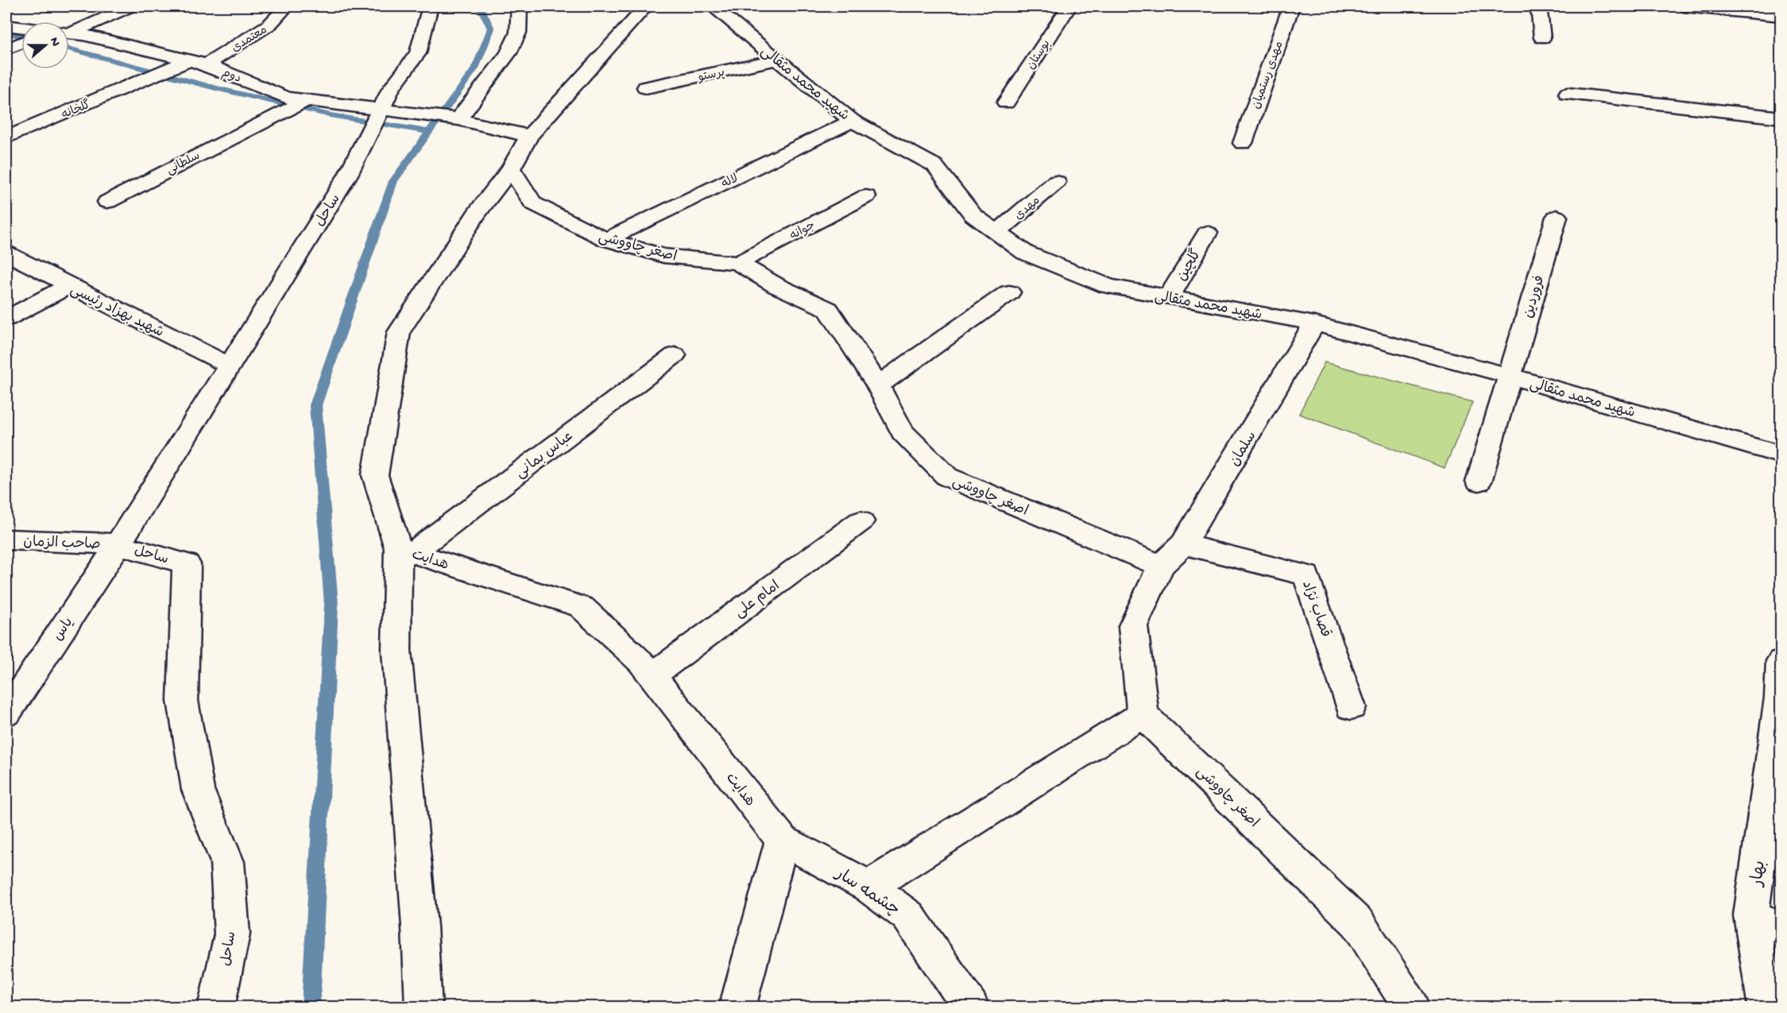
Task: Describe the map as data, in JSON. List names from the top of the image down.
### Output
{
  "streets": {
    "street": [
      "معتمدی",
      "بوستان",
      "پرستو",
      "دوم",
      "مهدی رستمیان",
      "شهید محمد مثقالی",
      "گلخانه",
      "سلطانی",
      "لاله",
      "مهدی",
      "ساحل",
      "جوانه",
      "اصغر چاووشی",
      "گلچین",
      "فروردین",
      "شهید بهزاد رئیسی",
      "سلمان",
      "عباس بمانی",
      "صاحب الزمان",
      "هدایت",
      "امام علی",
      "قصاب نژاد",
      "یاس",
      "بهار",
      "چشمه سار"
    ]
  },
  "crossings": [
    ["معتمدی", "دوم"],
    ["پرستو", "شهید محمد مثقالی"],
    ["دوم", "گلخانه"],
    ["دوم", "سلطانی"],
    ["دوم", "ساحل"],
    ["شهید محمد مثقالی", "لاله"],
    ["شهید محمد مثقالی", "مهدی"],
    ["شهید محمد مثقالی", "گلچین"],
    ["شهید محمد مثقالی", "فروردین"],
    ["شهید محمد مثقالی", "سلمان"],
    ["لاله", "اصغر چاووشی"],
    ["ساحل", "شهید بهزاد رئیسی"],
    ["ساحل", "صاحب الزمان"],
    ["ساحل", "یاس"],
    ["جوانه", "اصغر چاووشی"],
    ["اصغر چاووشی", "سلمان"],
    ["سلمان", "قصاب نژاد"],
    ["عباس بمانی", "هدایت"],
    ["صاحب الزمان", "یاس"],
    ["هدایت", "امام علی"],
    ["هدایت", "چشمه سار"]
  ],
  "north": "right"
}
